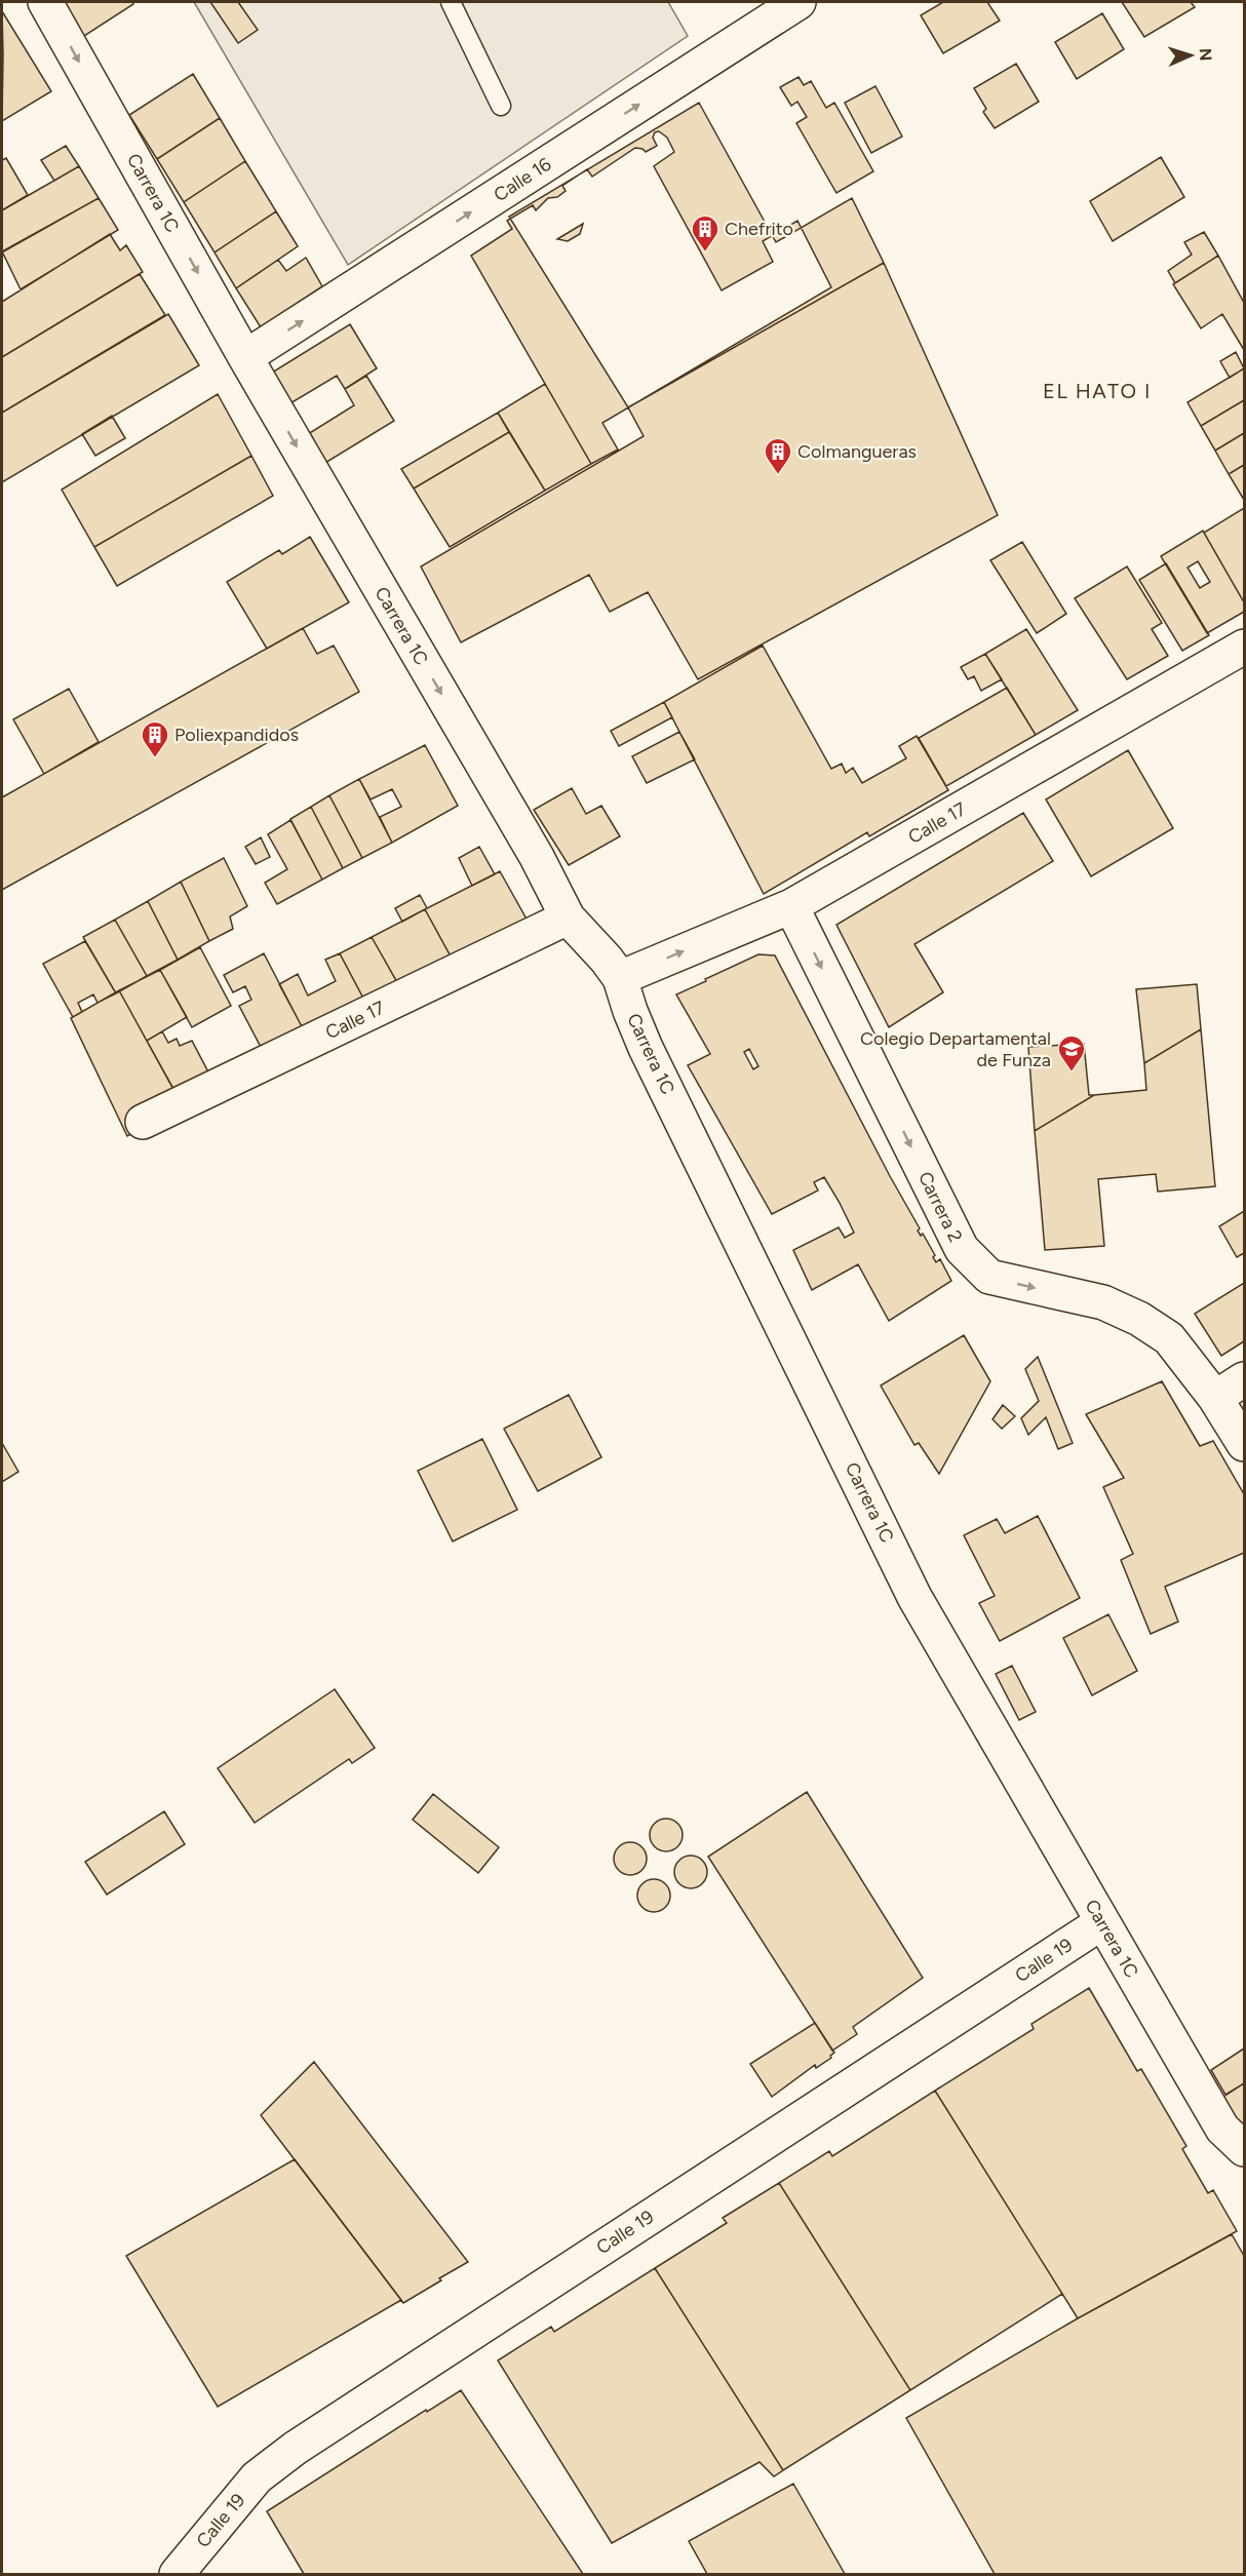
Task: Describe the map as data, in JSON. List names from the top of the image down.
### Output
{
  "streets": {
    "street": [
      "Calle 16",
      "Carrera 1C",
      "Calle 17",
      "Carrera 2",
      "Calle 19"
    ]
  },
  "crossings": [
    ["Calle 16", "Carrera 1C"],
    ["Carrera 1C", "Calle 17"],
    ["Carrera 1C", "Calle 19"],
    ["Calle 17", "Carrera 2"]
  ],
  "one_way": ["Calle 16", "Carrera 1C", "Carrera 2"],
  "districts": ["EL HATO I"],
  "places": {
    "building": ["Chefrito", "Colmangueras", "Poliexpandidos"],
    "school or university": ["Colegio Departamental de Funza"]
  },
  "north": "right"
}
